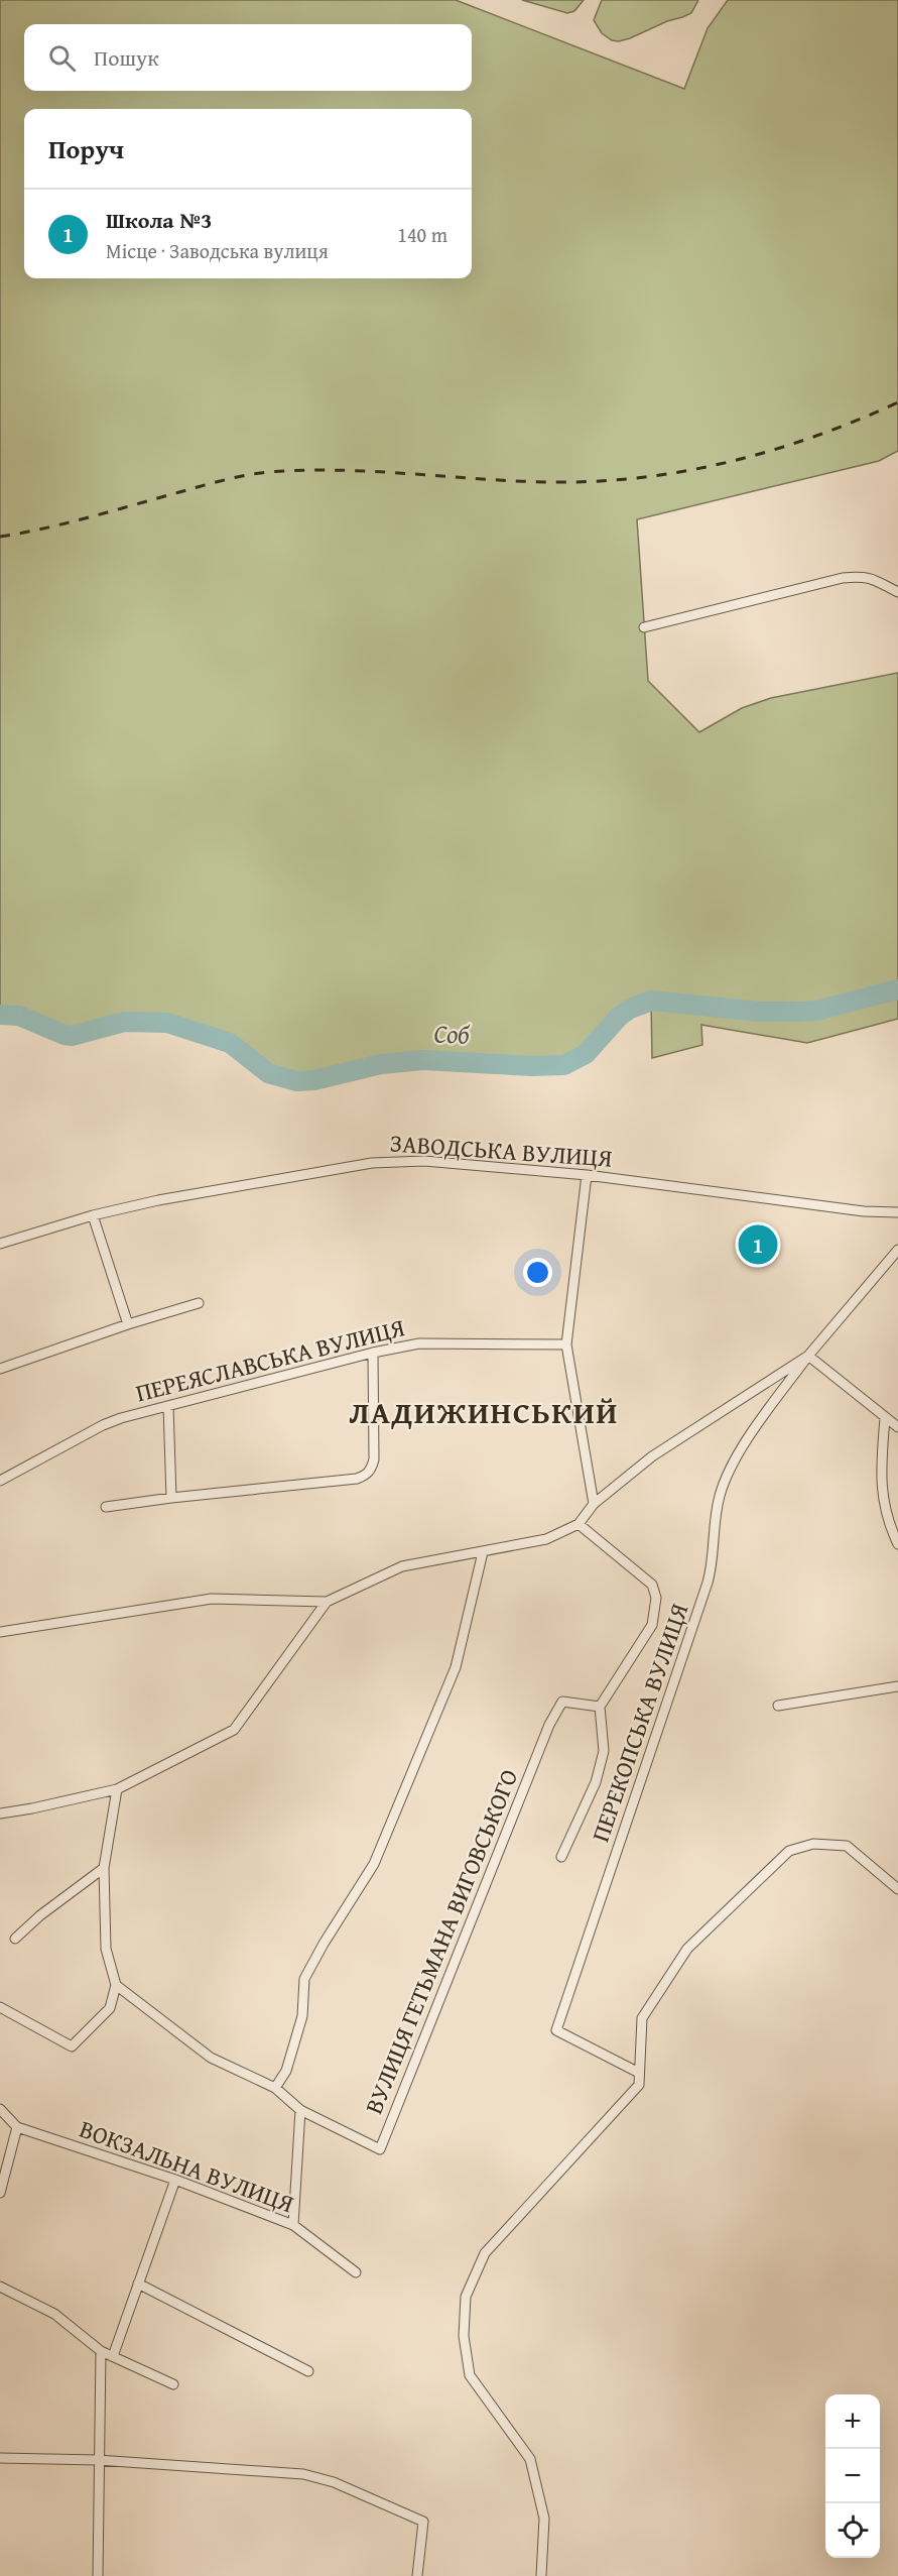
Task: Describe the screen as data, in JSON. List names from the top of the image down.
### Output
{
  "streets": {
    "street": [
      "ЗАВОДСЬКА ВУЛИЦЯ",
      "ПЕРЕЯСЛАВСЬКА ВУЛИЦЯ",
      "ПЕРЕКОПСЬКА ВУЛИЦЯ",
      "ВУЛИЦЯ ГЕТЬМАНА ВИГОВСЬКОГО",
      "ВОКЗАЛЬНА ВУЛИЦЯ"
    ]
  },
  "districts": ["ЛАДИЖИНСЬКИЙ"],
  "water": ["Соб"],
  "page": {
    "search": "Пошук",
    "heading": "Поруч",
    "list": [
      {
        "mark": "1",
        "name": "Школа №3",
        "note": "Місце · Заводська вулиця",
        "value": "140 m"
      }
    ],
    "pins": "1",
    "map_buttons": ["+", "−"]
  }
}
